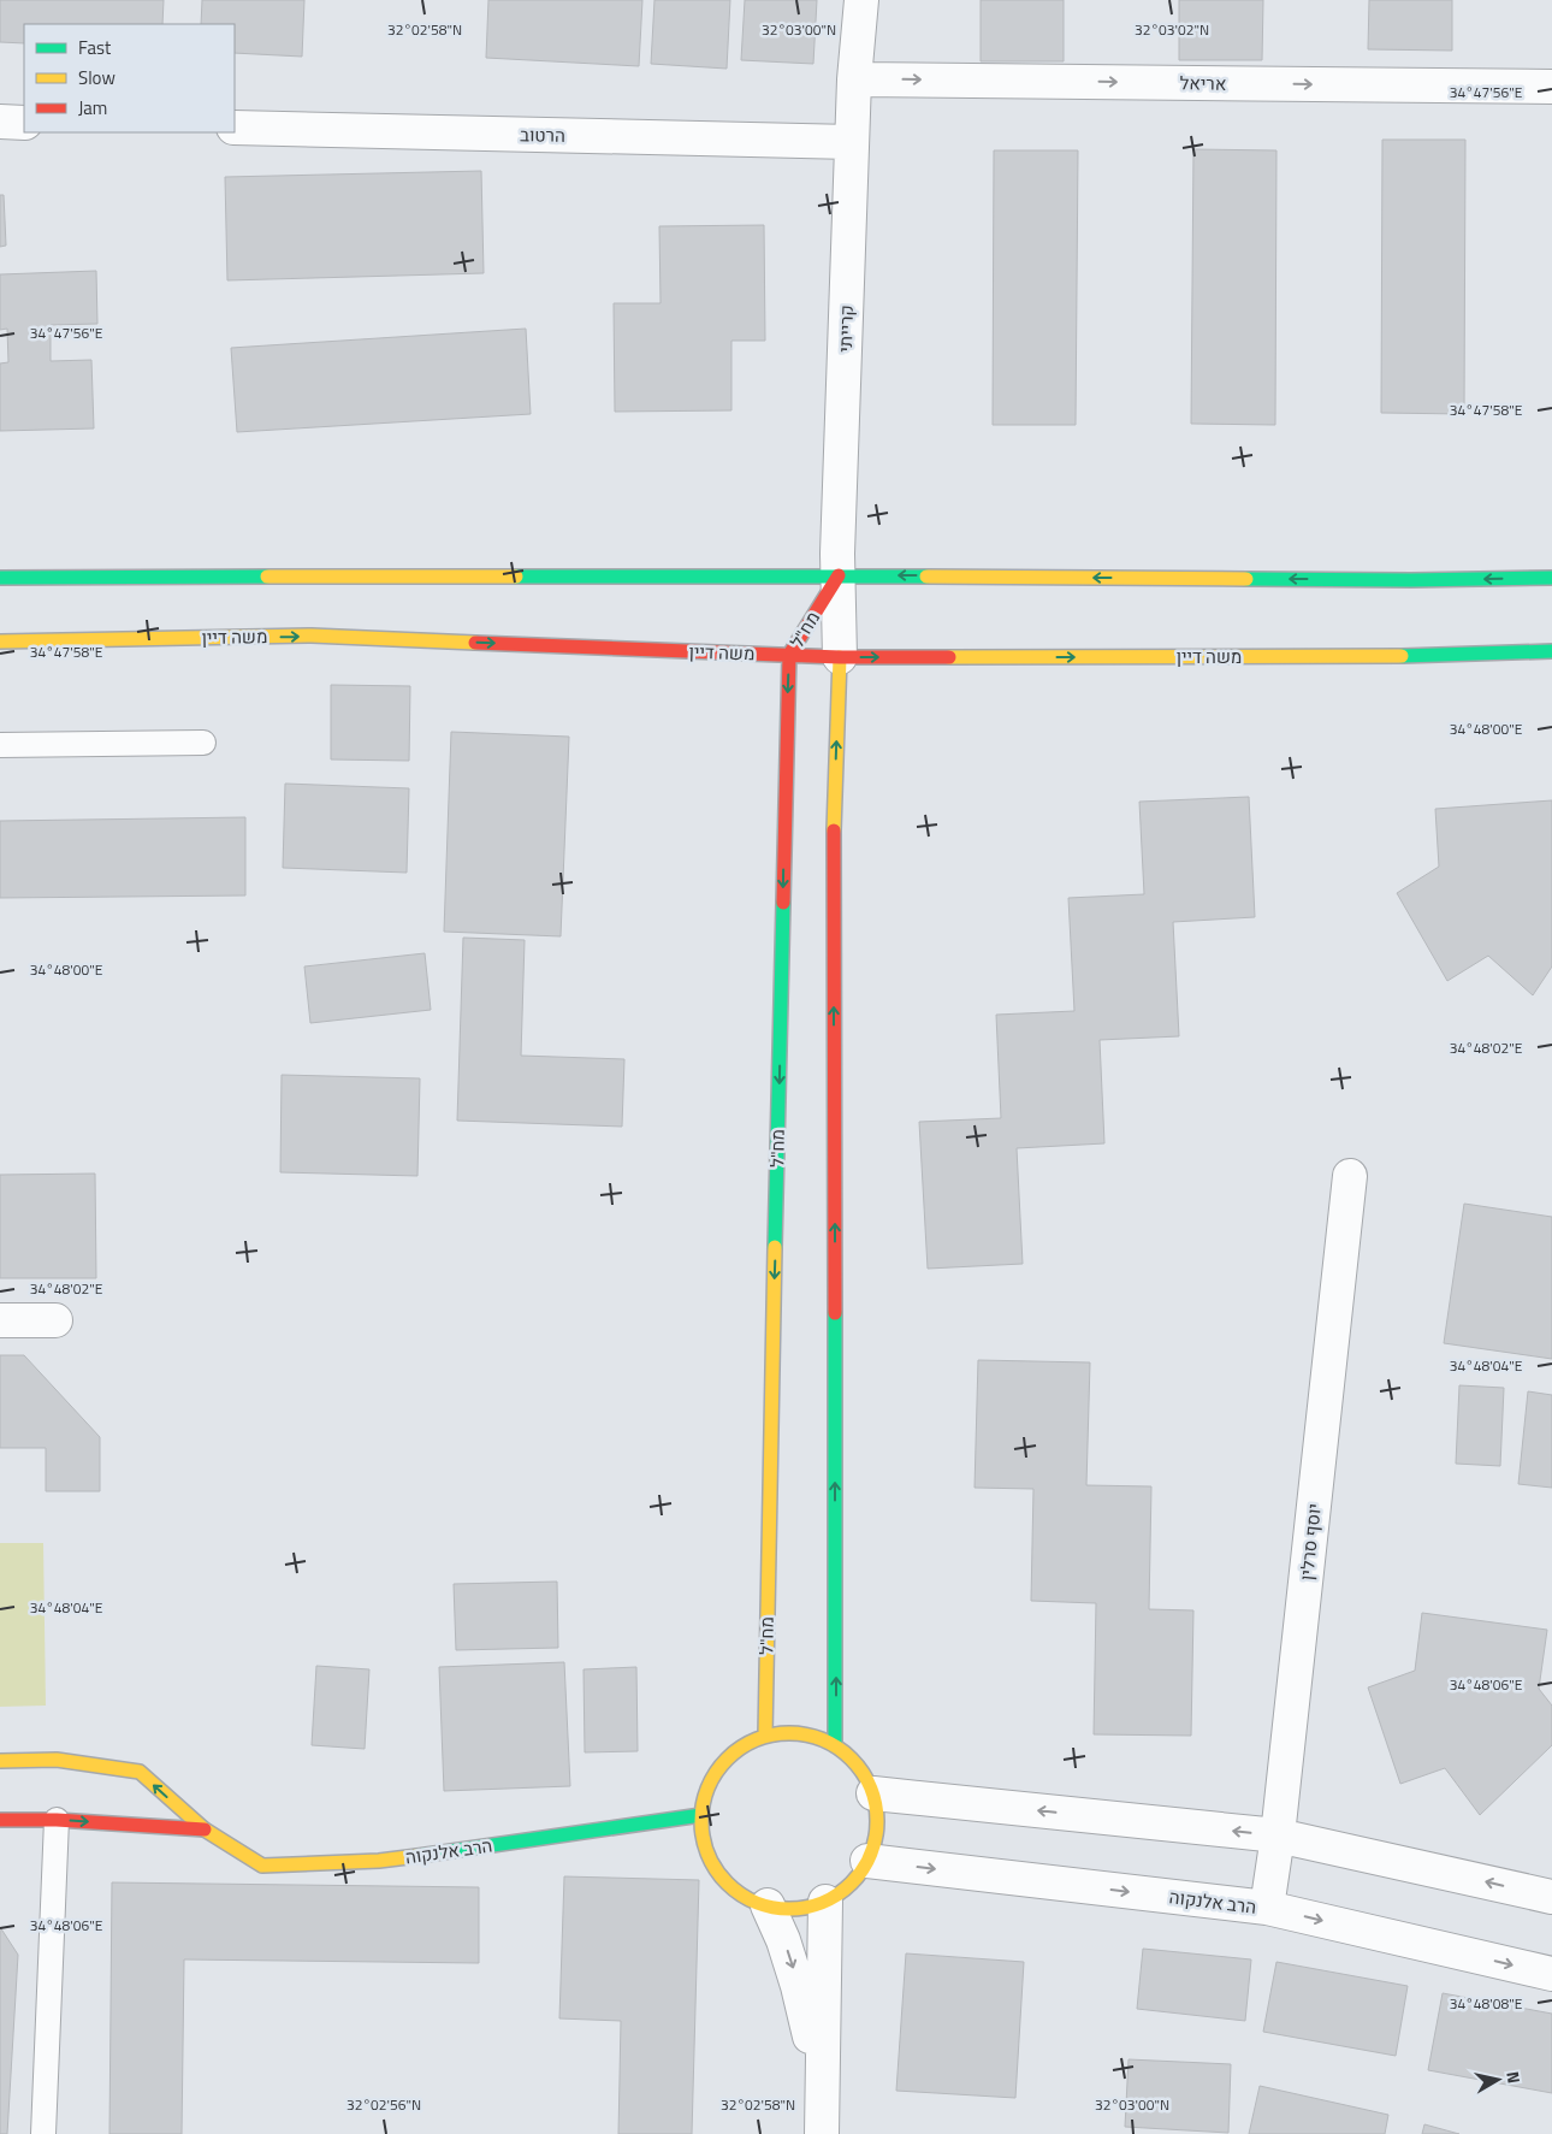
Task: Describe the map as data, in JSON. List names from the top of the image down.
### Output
{
  "streets": {
    "street": [
      "אריאל",
      "הרטוב",
      "קרייתי",
      "מח\"ל",
      "משה דיין",
      "יוסף סרלין",
      "הרב אלנקוה"
    ]
  },
  "crossings": [
    ["אריאל", "קרייתי"],
    ["הרטוב", "קרייתי"],
    ["קרייתי", "מח\"ל"],
    ["קרייתי", "משה דיין"],
    ["מח\"ל", "משה דיין"],
    ["מח\"ל", "הרב אלנקוה"],
    ["יוסף סרלין", "הרב אלנקוה"]
  ],
  "one_way": ["אריאל"],
  "legend": ["Fast", "Slow", "Jam"],
  "north": "right",
  "coordinates": [
    "32°02'58\"N",
    "32°03'00\"N",
    "32°03'02\"N",
    "34°47'56\"E",
    "34°47'58\"E",
    "34°48'00\"E",
    "34°48'02\"E",
    "34°48'04\"E",
    "34°48'06\"E",
    "34°48'08\"E",
    "32°02'56\"N"
  ]
}
